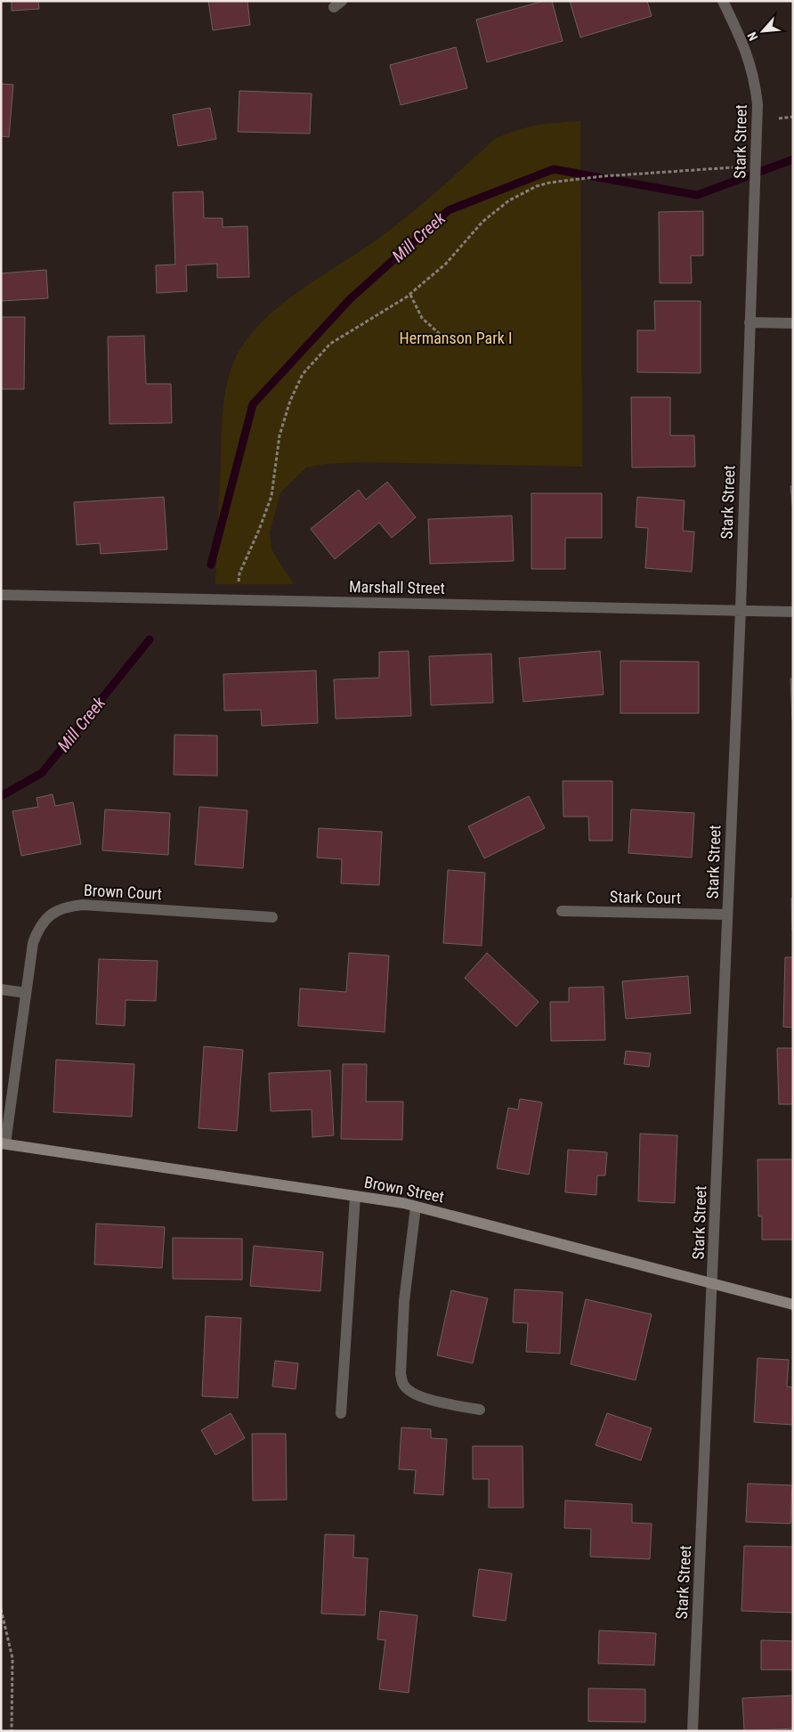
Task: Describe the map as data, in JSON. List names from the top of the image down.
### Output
{
  "streets": {
    "street": [
      "Stark Street",
      "Marshall Street",
      "Brown Court",
      "Stark Court",
      "Brown Street"
    ]
  },
  "crossings": [
    ["Stark Street", "Marshall Street"],
    ["Stark Street", "Stark Court"],
    ["Stark Street", "Brown Street"],
    ["Brown Court", "Brown Street"]
  ],
  "water": ["Mill Creek"],
  "parks": ["Hermanson Park I"],
  "north": "bottom left"
}
